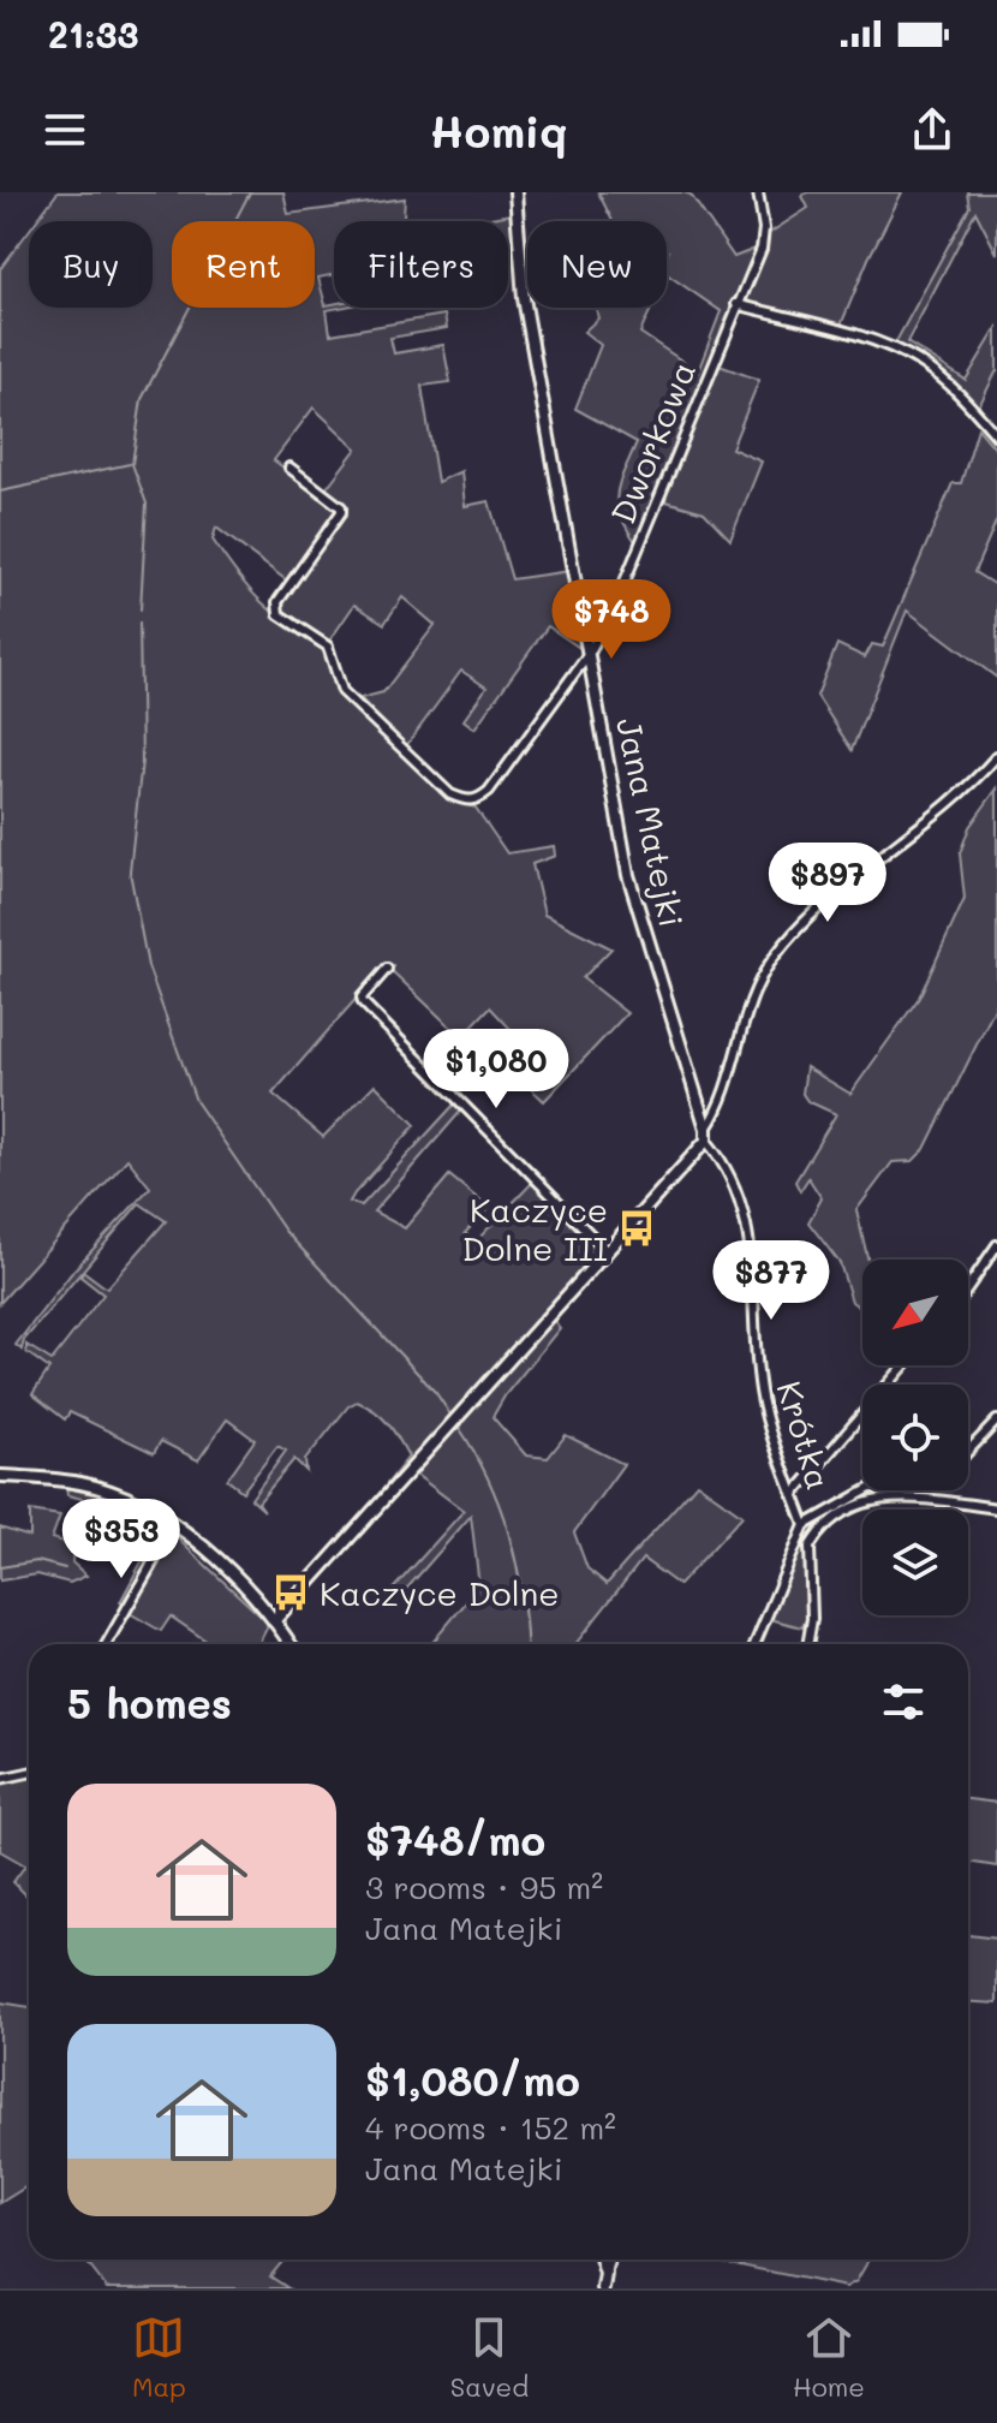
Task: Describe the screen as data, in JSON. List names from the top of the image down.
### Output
{
  "streets": {
    "street": ["Dworkowa", "Jana Matejki", "Krótka"]
  },
  "crossings": [
    ["Dworkowa", "Jana Matejki"],
    ["Jana Matejki", "Krótka"]
  ],
  "places": {
    "bus stop": ["Kaczyce Dolne III", "Kaczyce Dolne"]
  },
  "north": "bottom left",
  "page": {
    "status": "21:33",
    "header": "Homiq",
    "chip": [
      "Buy",
      "Rent",
      "Filters",
      "New"
    ],
    "price": [
      "$748",
      "$897",
      "$1,080",
      "$877",
      "$353"
    ],
    "heading": "5 homes",
    "list": [
      {
        "name": "$748/mo",
        "note": "3 rooms · 95 m² · Jana Matejki"
      },
      {
        "name": "$1,080/mo",
        "note": "4 rooms · 152 m² · Jana Matejki"
      }
    ],
    "tabs": ["Map", "Saved", "Home"]
  }
}
